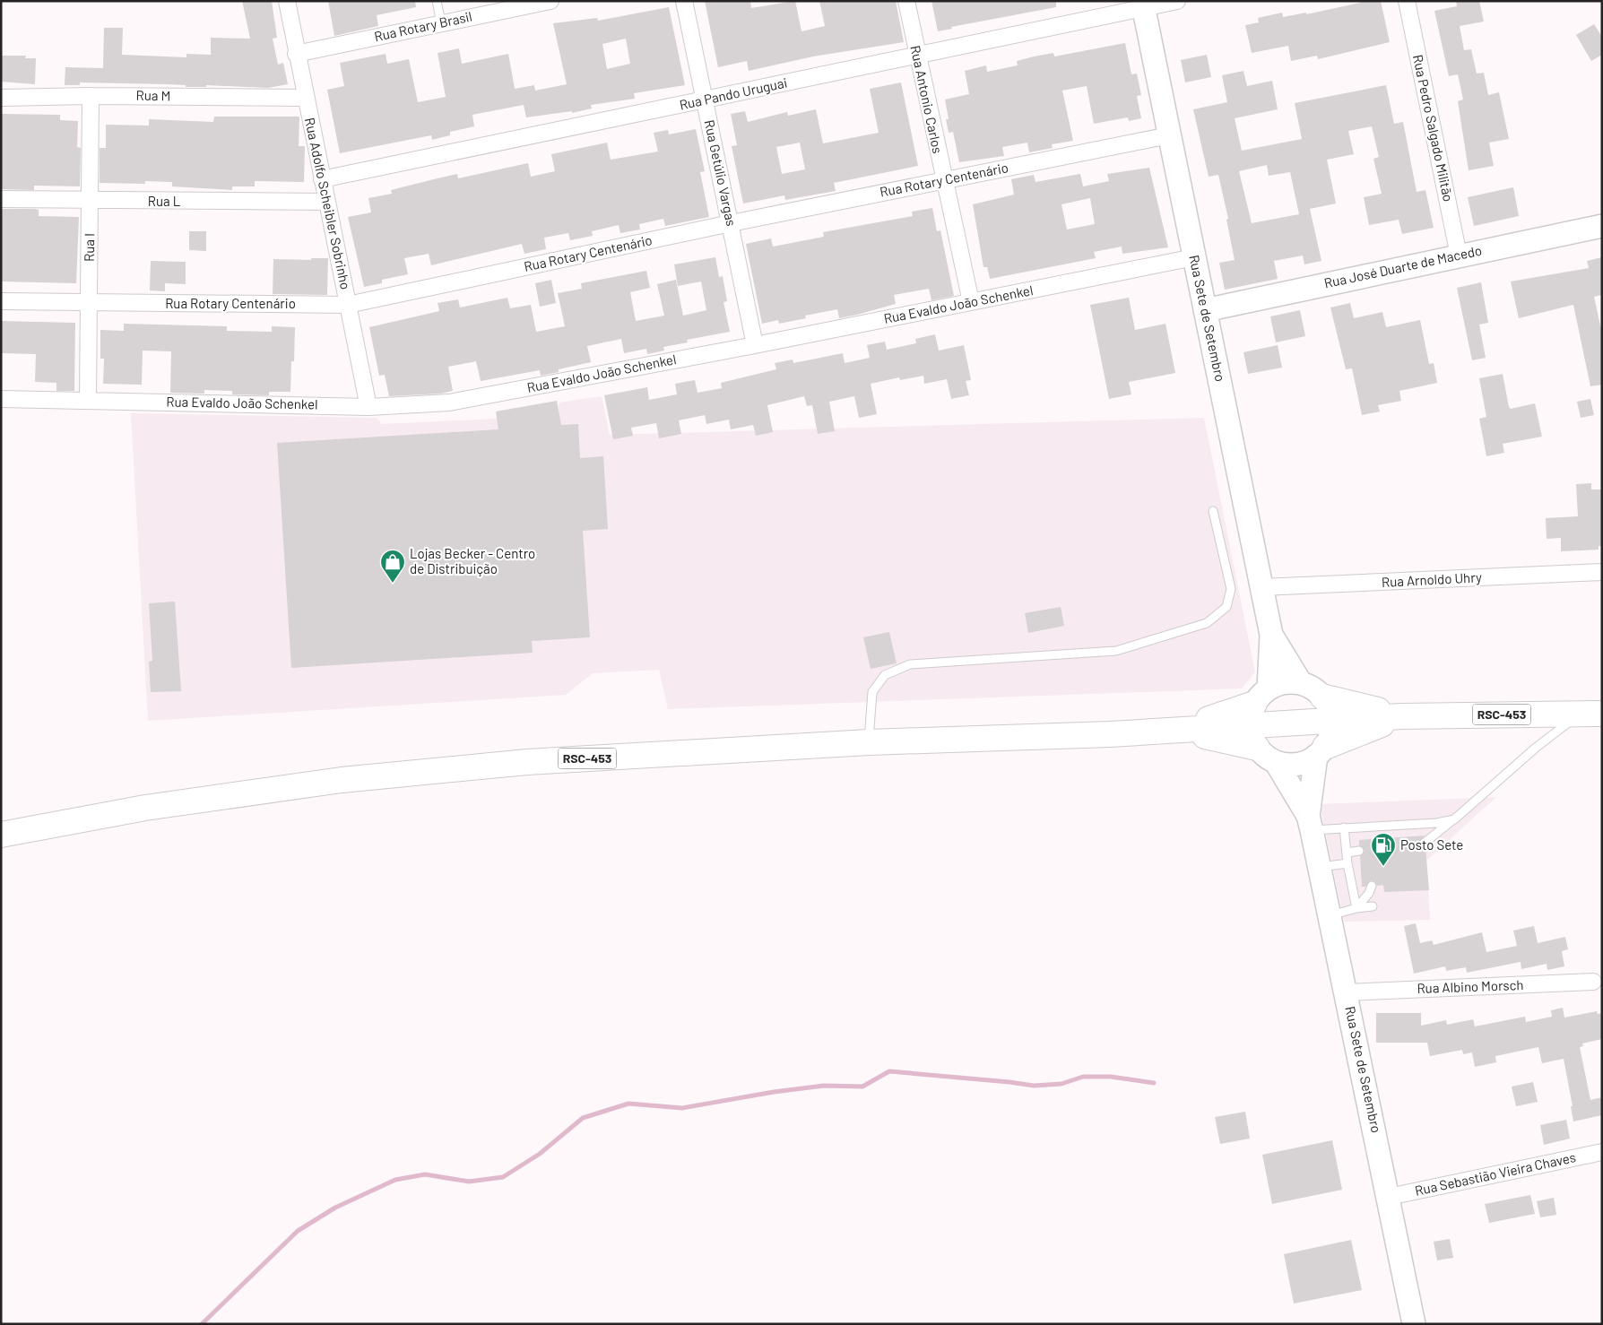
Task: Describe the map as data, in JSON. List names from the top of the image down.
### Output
{
  "streets": {
    "highway": ["RSC-453"],
    "street": [
      "Rua Rotary Brasil",
      "Rua Pando Uruguai",
      "Rua M",
      "Rua Antonio Carlos",
      "Rua Pedro Salgado Militão",
      "Rua Getúlio Vargas",
      "Rua Rotary Centenário",
      "Rua L",
      "Rua Adolfo Scheibler Sobrinho",
      "Rua I",
      "Rua José Duarte de Macedo",
      "Rua Evaldo João Schenkel",
      "Rua Sete de Setembro",
      "Rua Arnoldo Uhry",
      "Rua Albino Morsch",
      "Rua Sebastião Vieira Chaves"
    ]
  },
  "crossings": [
    ["Rua Rotary Brasil", "Rua Adolfo Scheibler Sobrinho"],
    ["Rua Pando Uruguai", "Rua Antonio Carlos"],
    ["Rua Pando Uruguai", "Rua Getúlio Vargas"],
    ["Rua Pando Uruguai", "Rua Adolfo Scheibler Sobrinho"],
    ["Rua Pando Uruguai", "Rua Sete de Setembro"],
    ["Rua M", "Rua Adolfo Scheibler Sobrinho"],
    ["Rua M", "Rua I"],
    ["Rua Antonio Carlos", "Rua Rotary Centenário"],
    ["Rua Antonio Carlos", "Rua Evaldo João Schenkel"],
    ["Rua Pedro Salgado Militão", "Rua José Duarte de Macedo"],
    ["Rua Getúlio Vargas", "Rua Rotary Centenário"],
    ["Rua Getúlio Vargas", "Rua Evaldo João Schenkel"],
    ["Rua Rotary Centenário", "Rua Adolfo Scheibler Sobrinho"],
    ["Rua Rotary Centenário", "Rua I"],
    ["Rua Rotary Centenário", "Rua Sete de Setembro"],
    ["Rua L", "Rua Adolfo Scheibler Sobrinho"],
    ["Rua L", "Rua I"],
    ["Rua Adolfo Scheibler Sobrinho", "Rua Evaldo João Schenkel"],
    ["Rua I", "Rua Evaldo João Schenkel"],
    ["Rua José Duarte de Macedo", "Rua Sete de Setembro"],
    ["Rua Evaldo João Schenkel", "Rua Sete de Setembro"],
    ["Rua Sete de Setembro", "Rua Arnoldo Uhry"],
    ["Rua Sete de Setembro", "RSC-453"],
    ["Rua Sete de Setembro", "Rua Albino Morsch"],
    ["Rua Sete de Setembro", "Rua Sebastião Vieira Chaves"]
  ],
  "places": {
    "shop": ["Lojas Becker - Centro de Distribuição"],
    "fuel station": ["Posto Sete"]
  }
}
